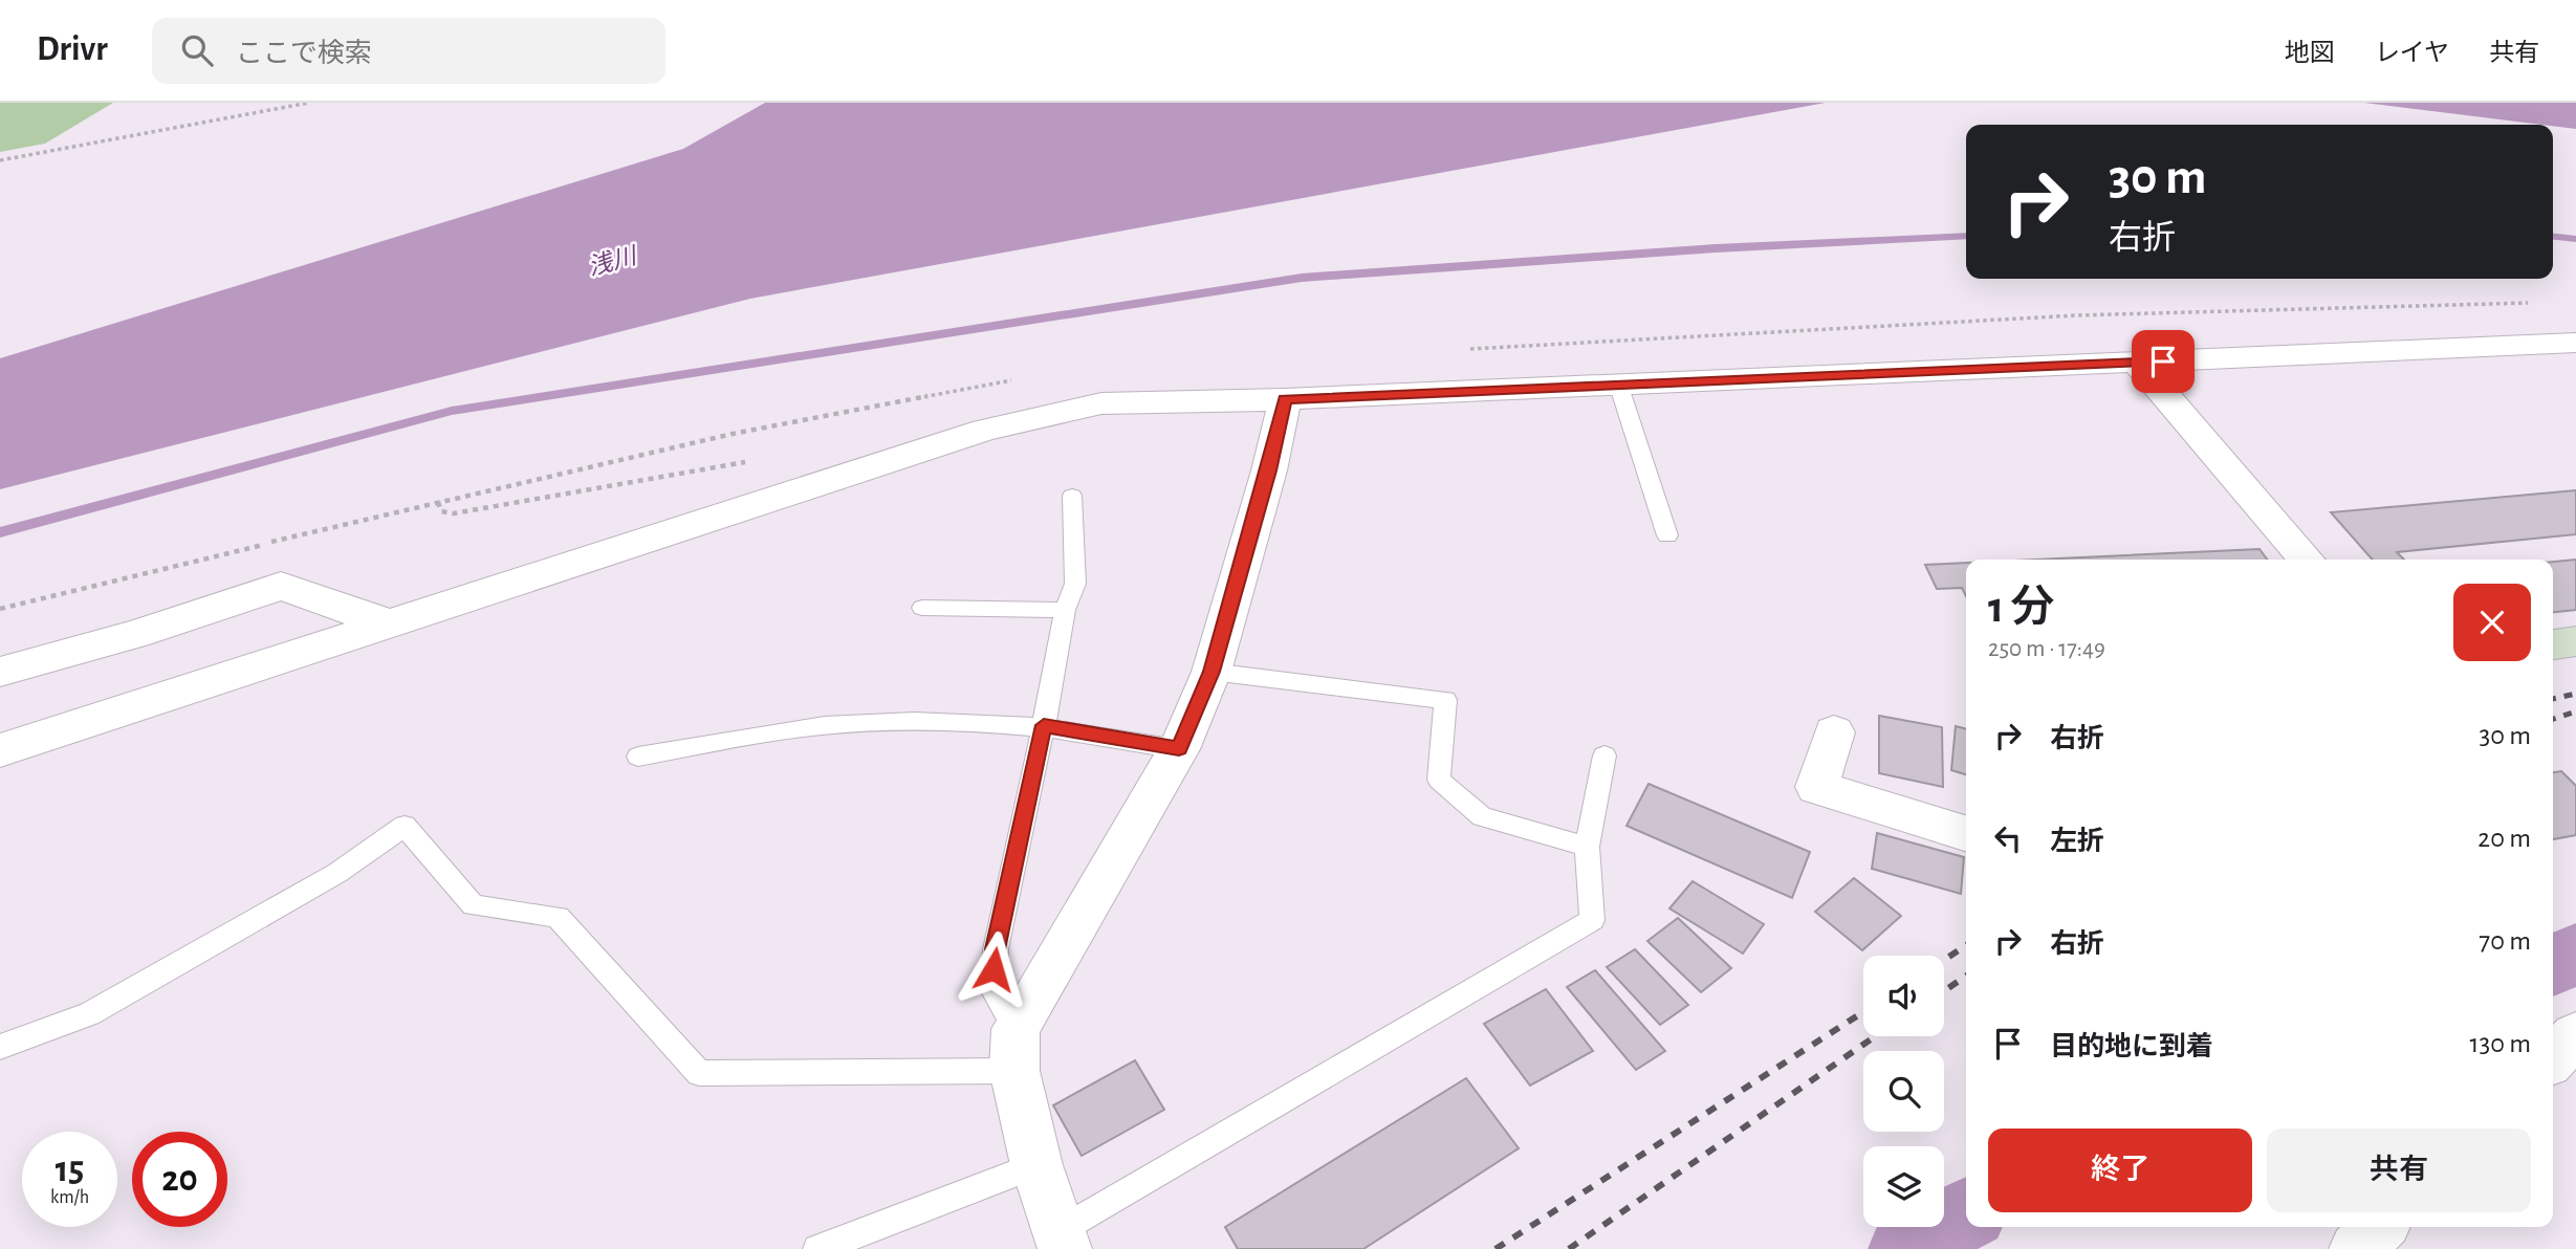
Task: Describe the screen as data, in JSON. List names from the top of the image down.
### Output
{
  "water": ["浅川"],
  "page": {
    "header": "Drivr",
    "search": "ここで検索",
    "nav": ["地図", "レイヤ", "共有"],
    "turn": ["30 m", "右折"],
    "heading": ["1 分", "250 m · 17:49"],
    "list": [
      {
        "name": "右折",
        "value": "30 m"
      },
      {
        "name": "左折",
        "value": "20 m"
      },
      {
        "name": "右折",
        "value": "70 m"
      },
      {
        "name": "目的地に到着",
        "value": "130 m"
      }
    ],
    "buttons": ["終了", "共有"],
    "speed": "15 km/h",
    "limit": "20"
  }
}
